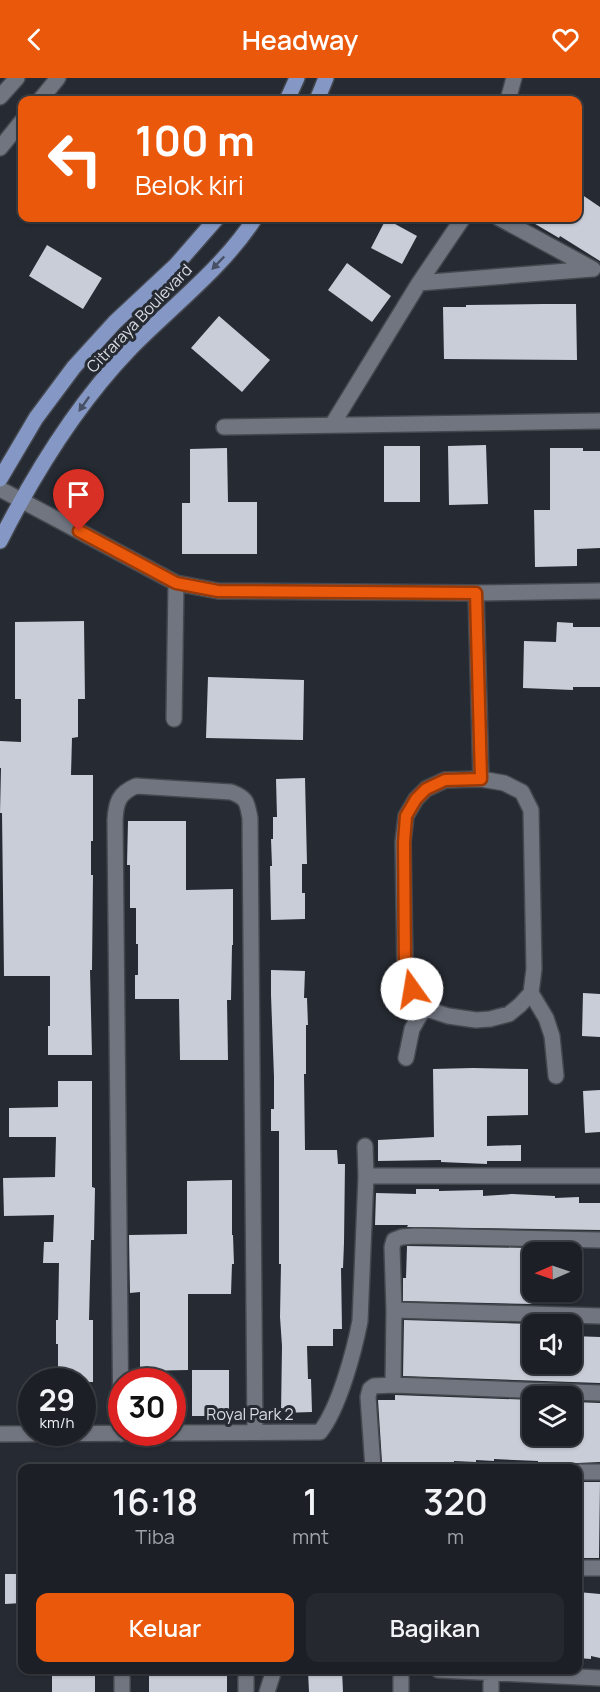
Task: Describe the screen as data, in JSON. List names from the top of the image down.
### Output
{
  "streets": {
    "main road": ["Citraraya Boulevard"],
    "street": ["Royal Park 2"]
  },
  "north": "left",
  "page": {
    "header": "Headway",
    "turn": ["100 m", "Belok kiri"],
    "speed": "29 km/h",
    "limit": "30",
    "eta": [
      "16:18",
      "Tiba",
      "1",
      "mnt",
      "320",
      "m"
    ],
    "buttons": ["Keluar", "Bagikan"]
  }
}
